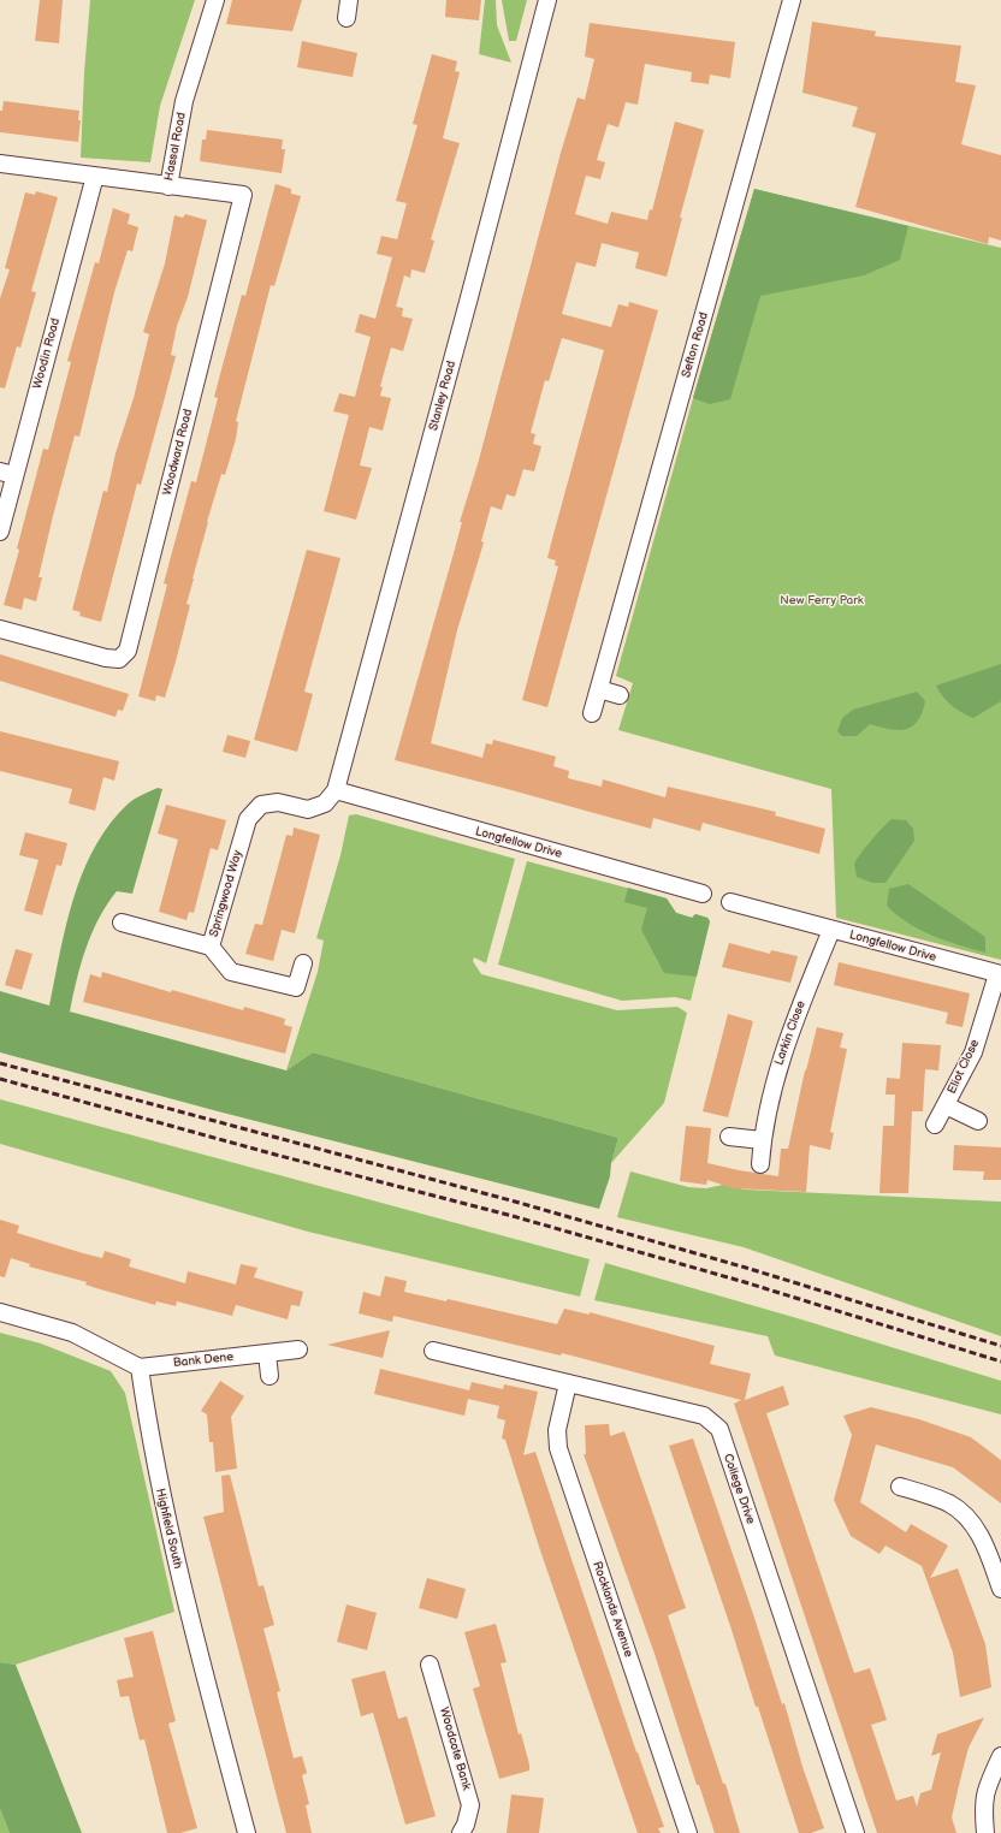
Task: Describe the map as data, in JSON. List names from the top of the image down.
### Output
{
  "streets": {
    "street": [
      "Hassal Road",
      "Sefton Road",
      "Woodin Road",
      "Stanley Road",
      "Woodward Road",
      "Longfellow Drive",
      "Springwood Way",
      "Larkin Close",
      "Eliot Close",
      "Bank Dene",
      "College Drive",
      "Highfield South",
      "Rocklands Avenue",
      "Woodcote Bank"
    ]
  },
  "crossings": [
    ["Hassal Road", "Woodin Road"],
    ["Hassal Road", "Woodward Road"],
    ["Stanley Road", "Longfellow Drive"],
    ["Stanley Road", "Springwood Way"],
    ["Longfellow Drive", "Springwood Way"],
    ["Longfellow Drive", "Larkin Close"],
    ["Longfellow Drive", "Eliot Close"],
    ["Bank Dene", "Highfield South"],
    ["College Drive", "Rocklands Avenue"]
  ],
  "parks": ["New Ferry Park"]
}
